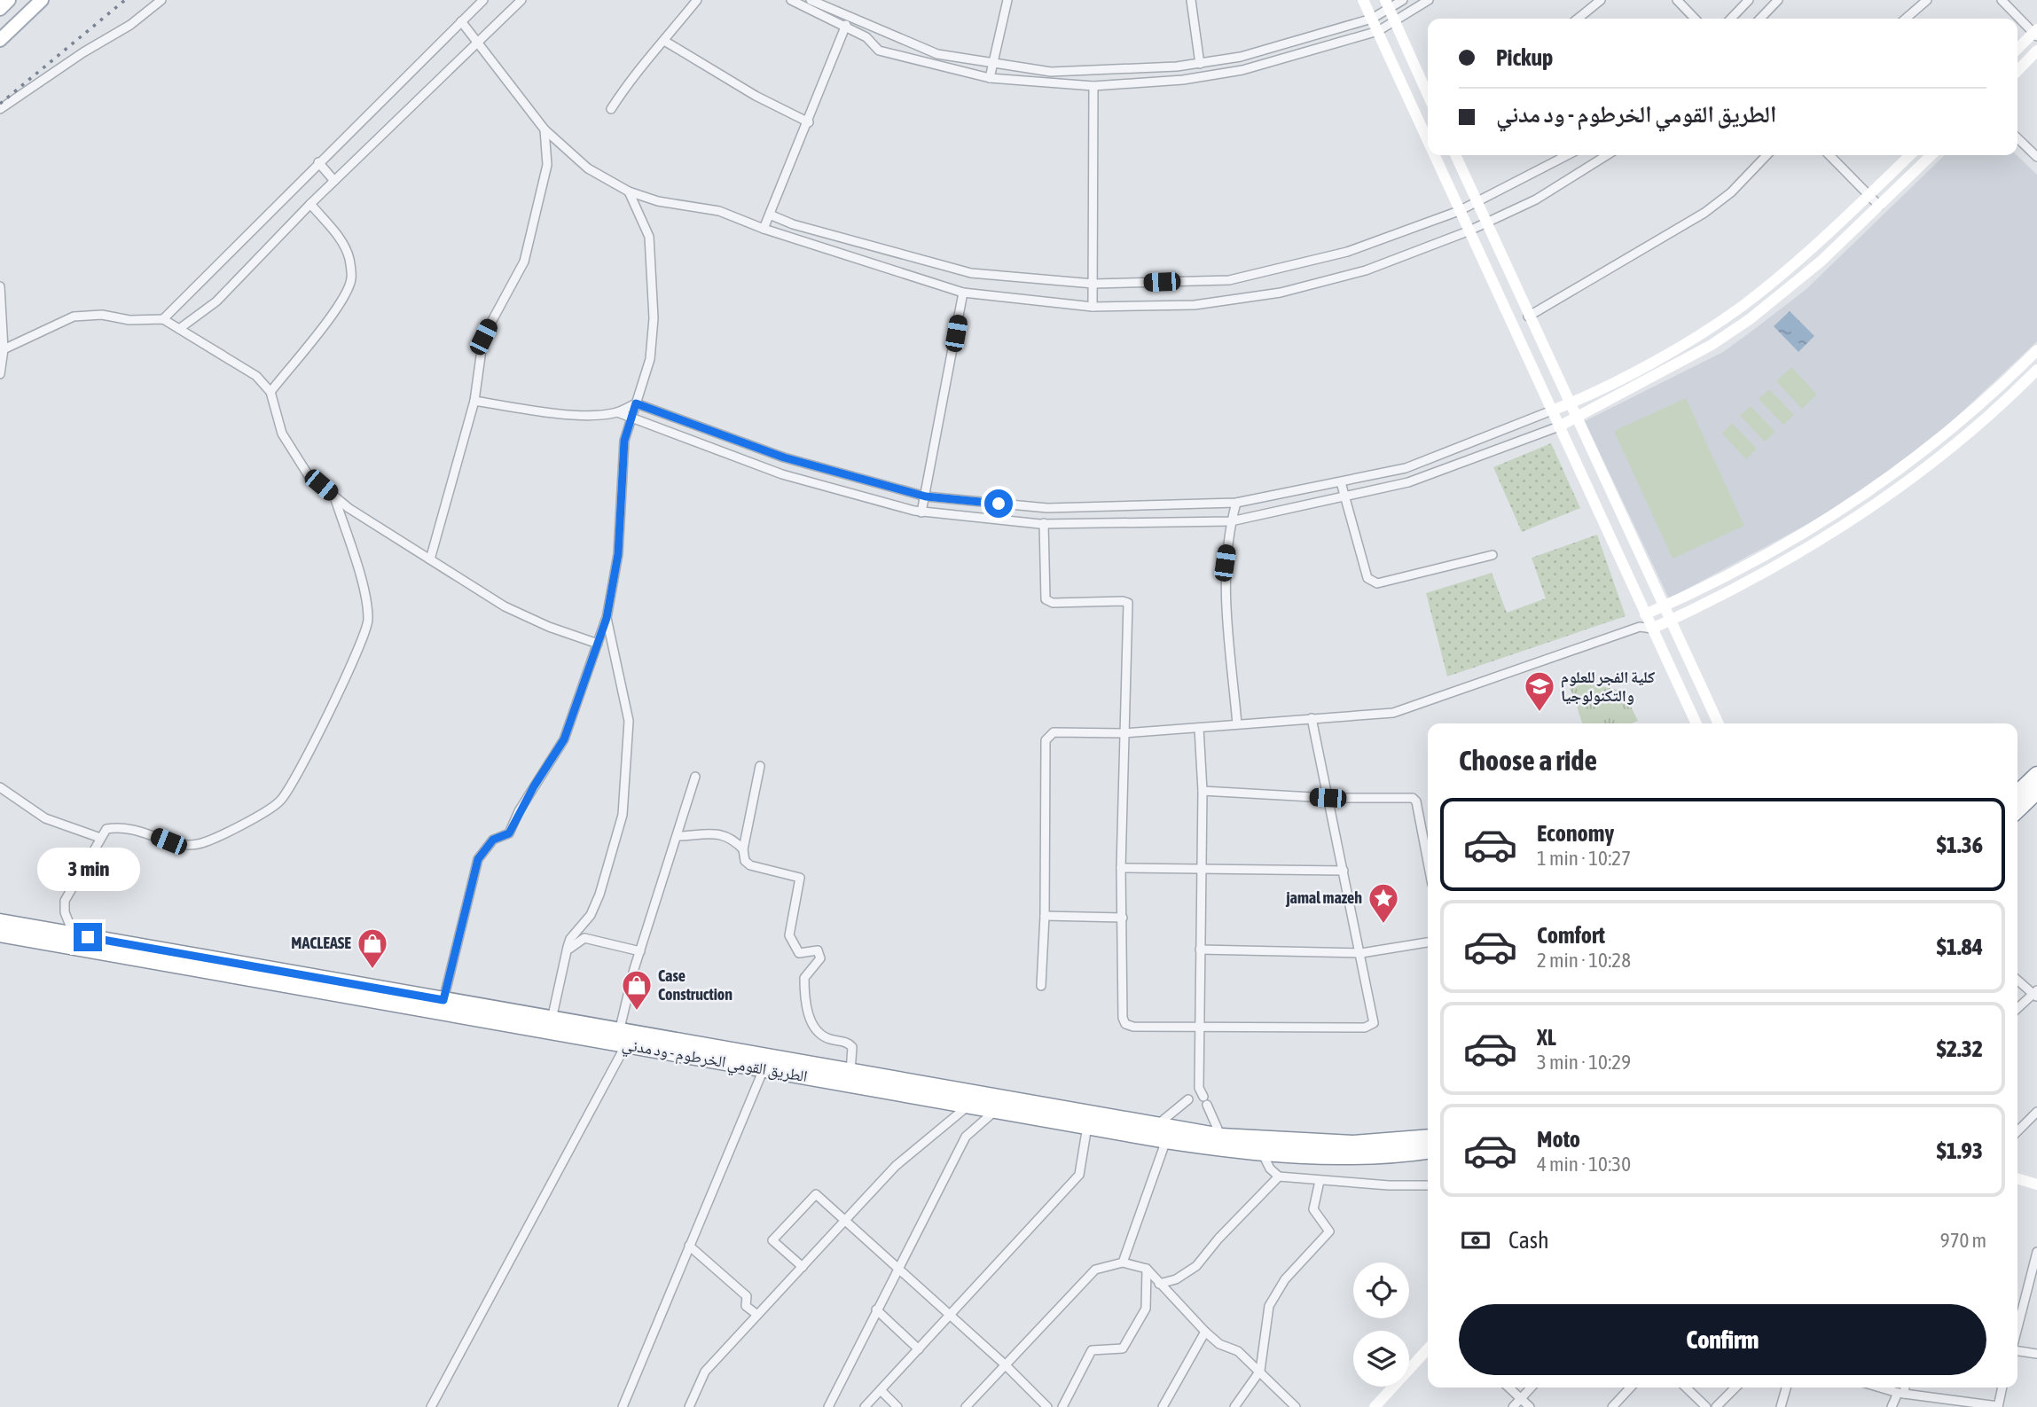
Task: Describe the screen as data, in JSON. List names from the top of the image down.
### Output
{
  "streets": {
    "highway": ["الطريق القومي الخرطوم - ود مدني"]
  },
  "places": {
    "school or university": ["كلية الفجر للعلوم والتكنولوجيا"],
    "place": ["jamal mazeh"],
    "shop": ["MACLEASE", "Case Construction"]
  },
  "page": {
    "banner": ["Pickup", "الطريق القومي الخرطوم - ود مدني"],
    "heading": "Choose a ride",
    "list": [
      {
        "name": "Economy",
        "note": "1 min · 10:27",
        "value": "$1.36"
      },
      {
        "name": "Comfort",
        "note": "2 min · 10:28",
        "value": "$1.84"
      },
      {
        "name": "XL",
        "note": "3 min · 10:29",
        "value": "$2.32"
      },
      {
        "name": "Moto",
        "note": "4 min · 10:30",
        "value": "$1.93"
      }
    ],
    "bubble": "3 min",
    "pay": ["Cash", "970 m"],
    "buttons": "Confirm"
  }
}
